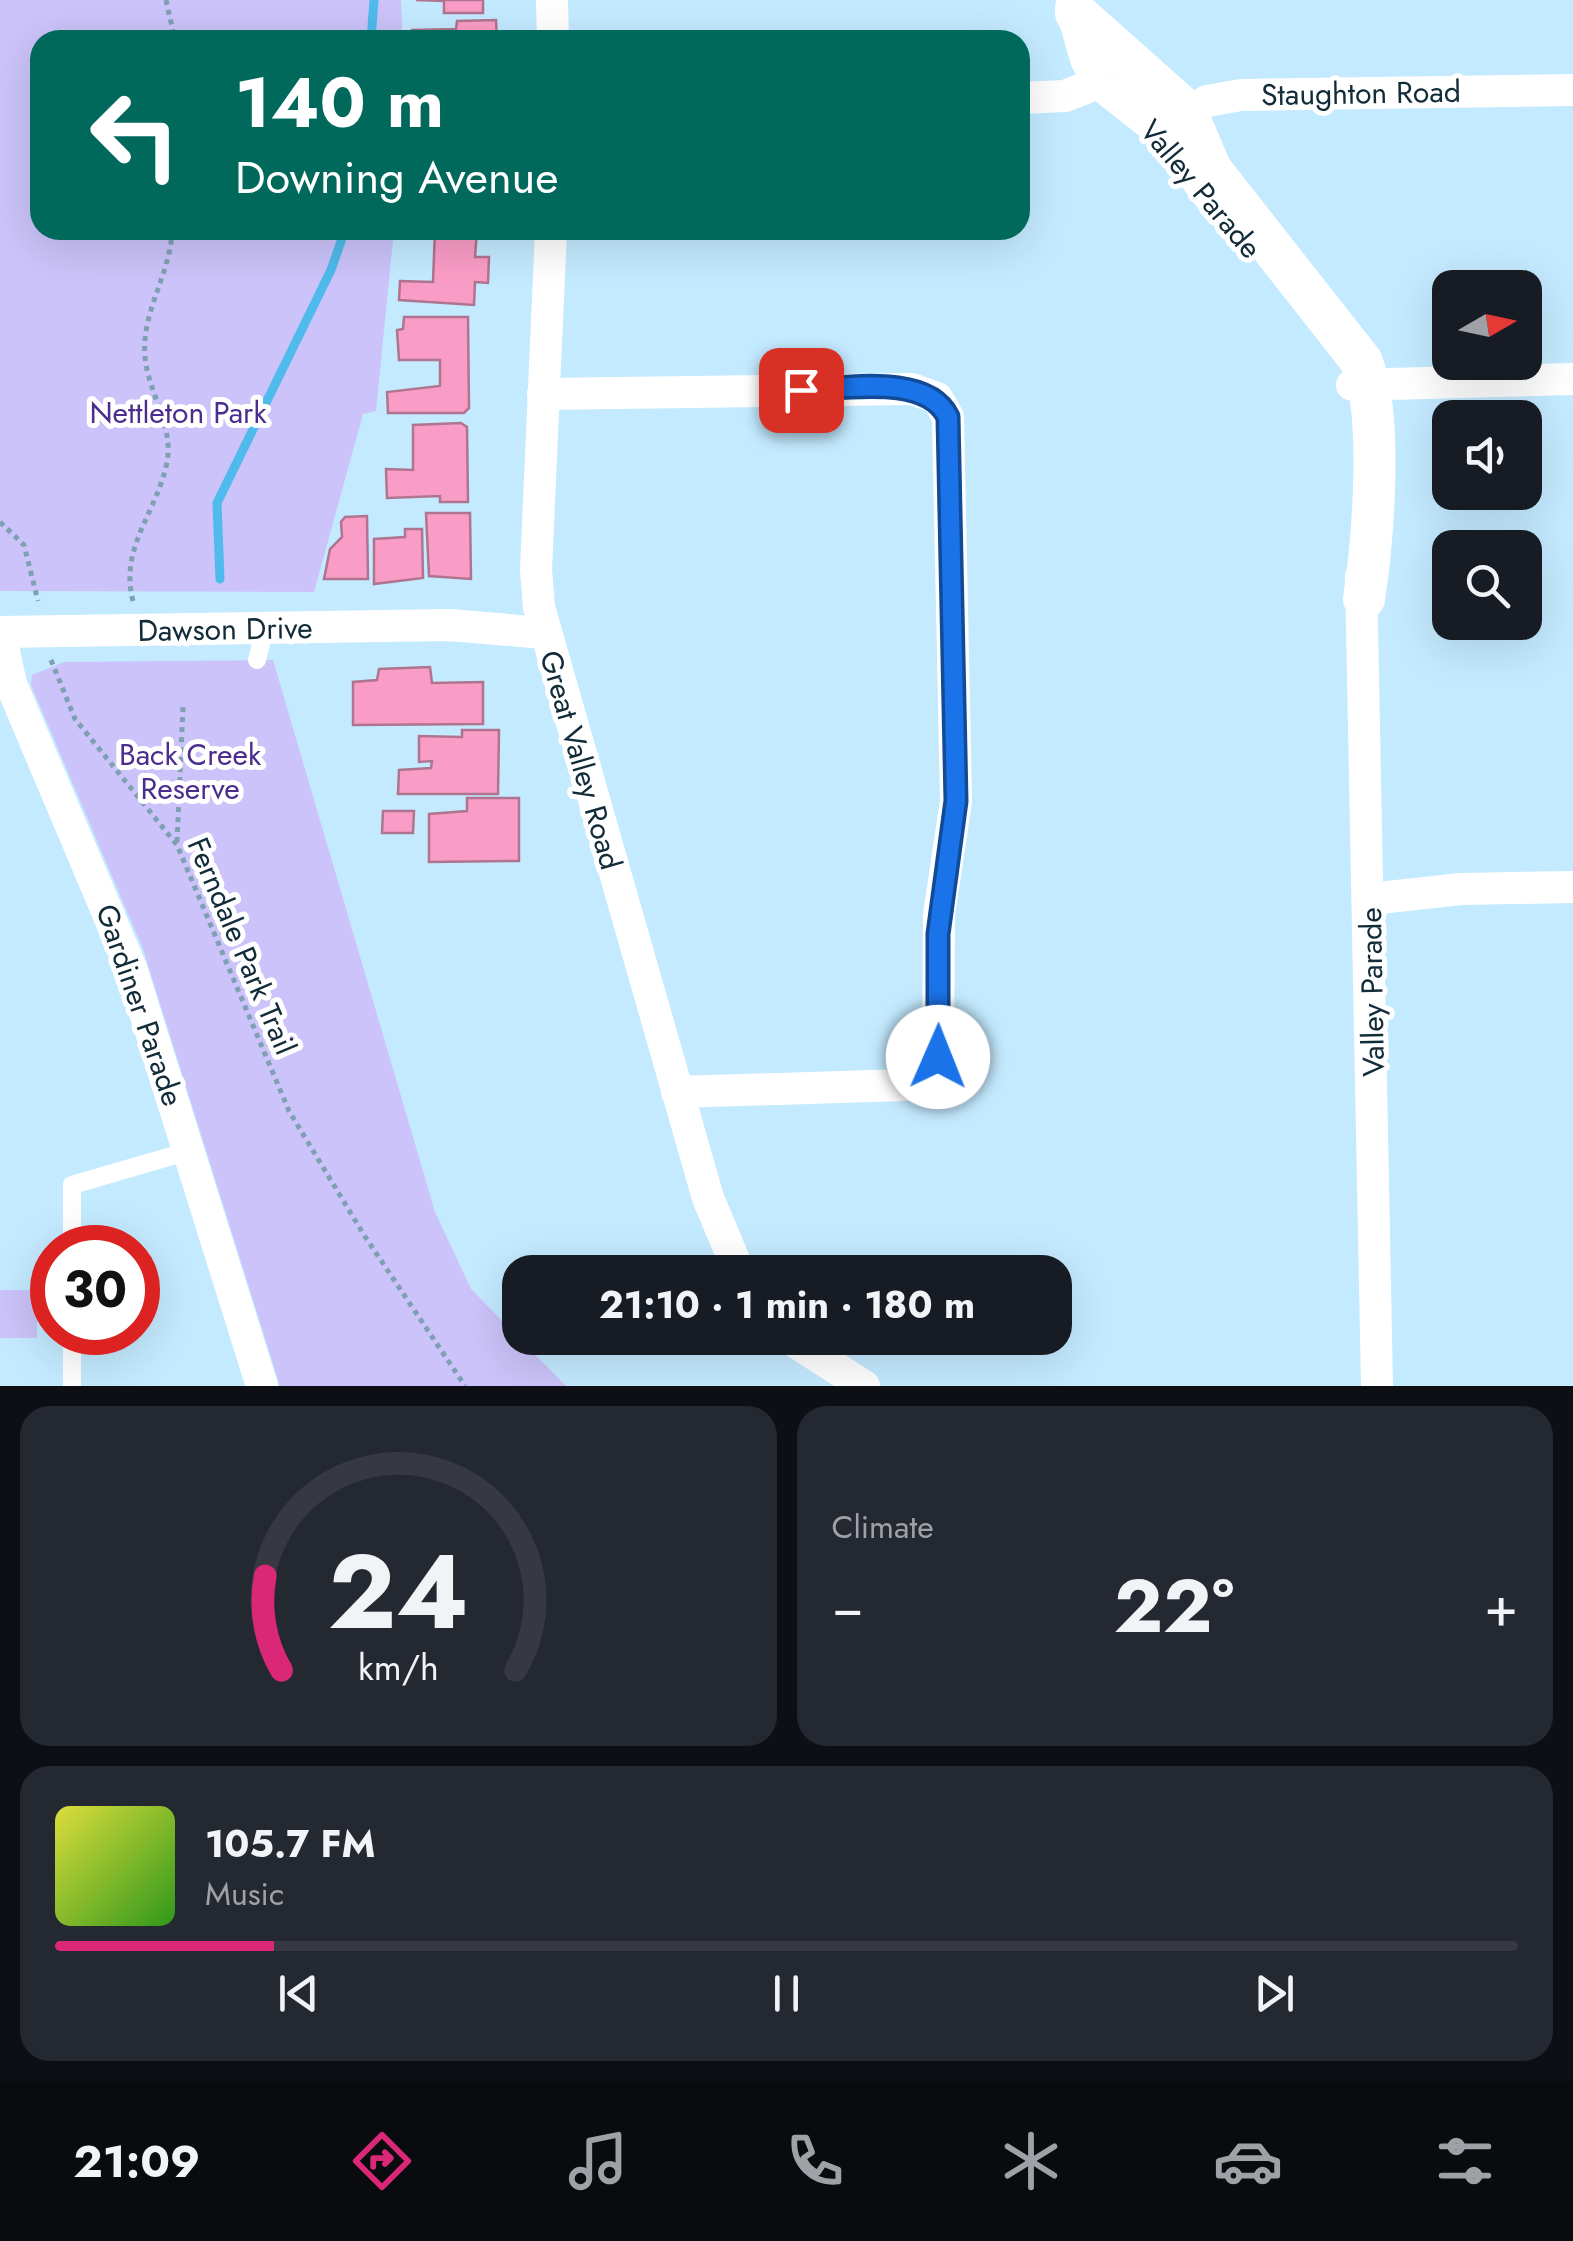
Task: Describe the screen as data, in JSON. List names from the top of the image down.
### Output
{
  "streets": {
    "street": [
      "Staughton Road",
      "Valley Parade",
      "Dawson Drive",
      "Great Valley Road",
      "Gardiner Parade"
    ],
    "path": ["Ferndale Park Trail"]
  },
  "crossings": [
    ["Staughton Road", "Valley Parade"],
    ["Dawson Drive", "Great Valley Road"],
    ["Dawson Drive", "Ferndale Park Trail"],
    ["Dawson Drive", "Gardiner Parade"]
  ],
  "parks": ["Nettleton Park", "Back Creek Reserve"],
  "north": "right",
  "page": {
    "turn": ["140 m", "Downing Avenue"],
    "limit": "30",
    "trip": "21:10 · 1 min · 180 m",
    "tile": "Climate",
    "heat": ["−", "22°", "+"],
    "song": ["105.7 FM", "Music"],
    "tabs": "21:09",
    "gauge": ["24", "km/h"]
  }
}
